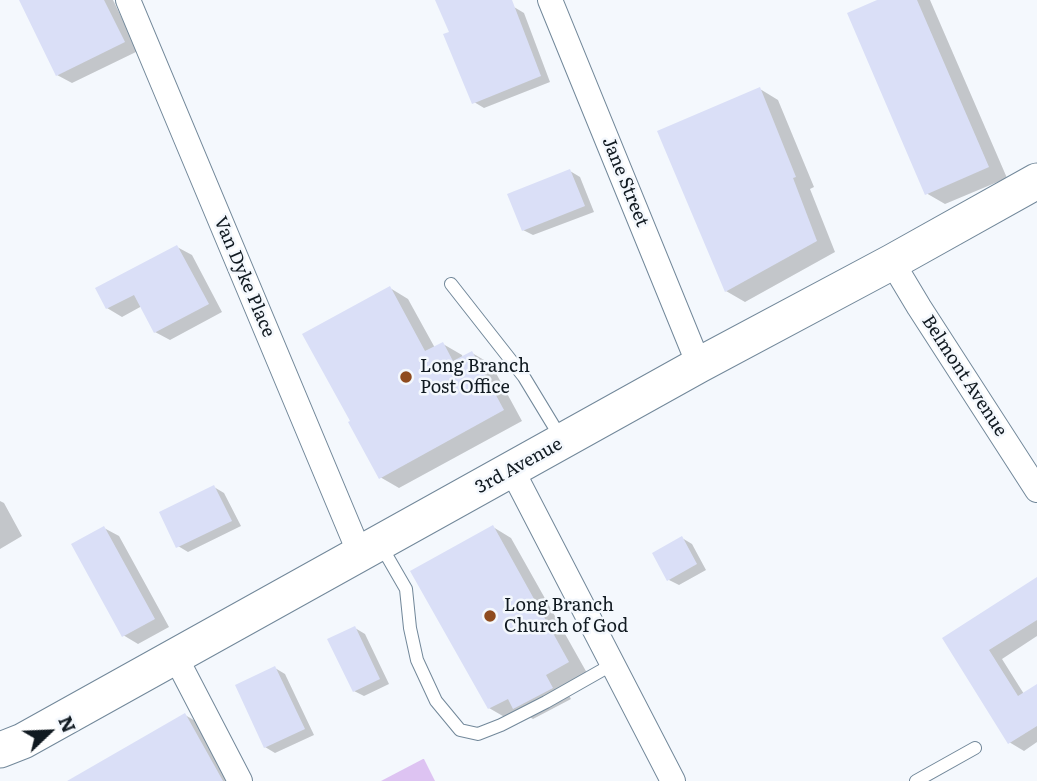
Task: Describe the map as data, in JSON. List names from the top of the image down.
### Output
{
  "streets": {
    "street": [
      "Jane Street",
      "Van Dyke Place",
      "Belmont Avenue",
      "3rd Avenue"
    ]
  },
  "crossings": [
    ["Jane Street", "3rd Avenue"],
    ["Van Dyke Place", "3rd Avenue"],
    ["Belmont Avenue", "3rd Avenue"]
  ],
  "places": ["Long Branch Post Office", "Long Branch Church of God"],
  "north": "top right"
}
